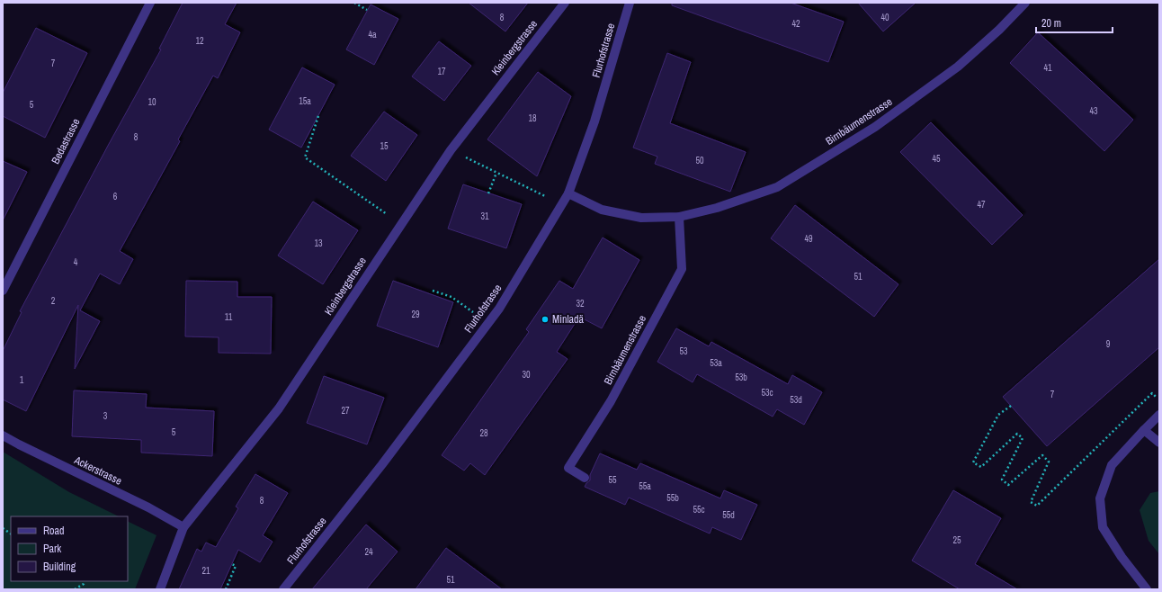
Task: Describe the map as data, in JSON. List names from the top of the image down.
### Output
{
  "streets": {
    "street": [
      "Kleinbergstrasse",
      "Flurhofstrasse",
      "Birnbäumenstrasse",
      "Bedastrasse",
      "Ackerstrasse"
    ]
  },
  "crossings": [
    ["Kleinbergstrasse", "Ackerstrasse"],
    ["Flurhofstrasse", "Birnbäumenstrasse"]
  ],
  "places": ["Minladä"],
  "house_numbers": [
    "8",
    "40",
    "42",
    "4a",
    "12",
    "7",
    "41",
    "17",
    "15a",
    "10",
    "5",
    "43",
    "18",
    "8",
    "15",
    "45",
    "50",
    "6",
    "47",
    "31",
    "49",
    "13",
    "4",
    "51",
    "2",
    "32",
    "29",
    "11",
    "9",
    "53",
    "53a",
    "30",
    "53b",
    "1",
    "53c",
    "7",
    "53d",
    "27",
    "3",
    "5",
    "28",
    "55",
    "55a",
    "55b",
    "8",
    "55c",
    "55d",
    "25",
    "24",
    "21",
    "51"
  ],
  "legend": ["Road", "Park", "Building"],
  "scale_bar": "20 m"
}
